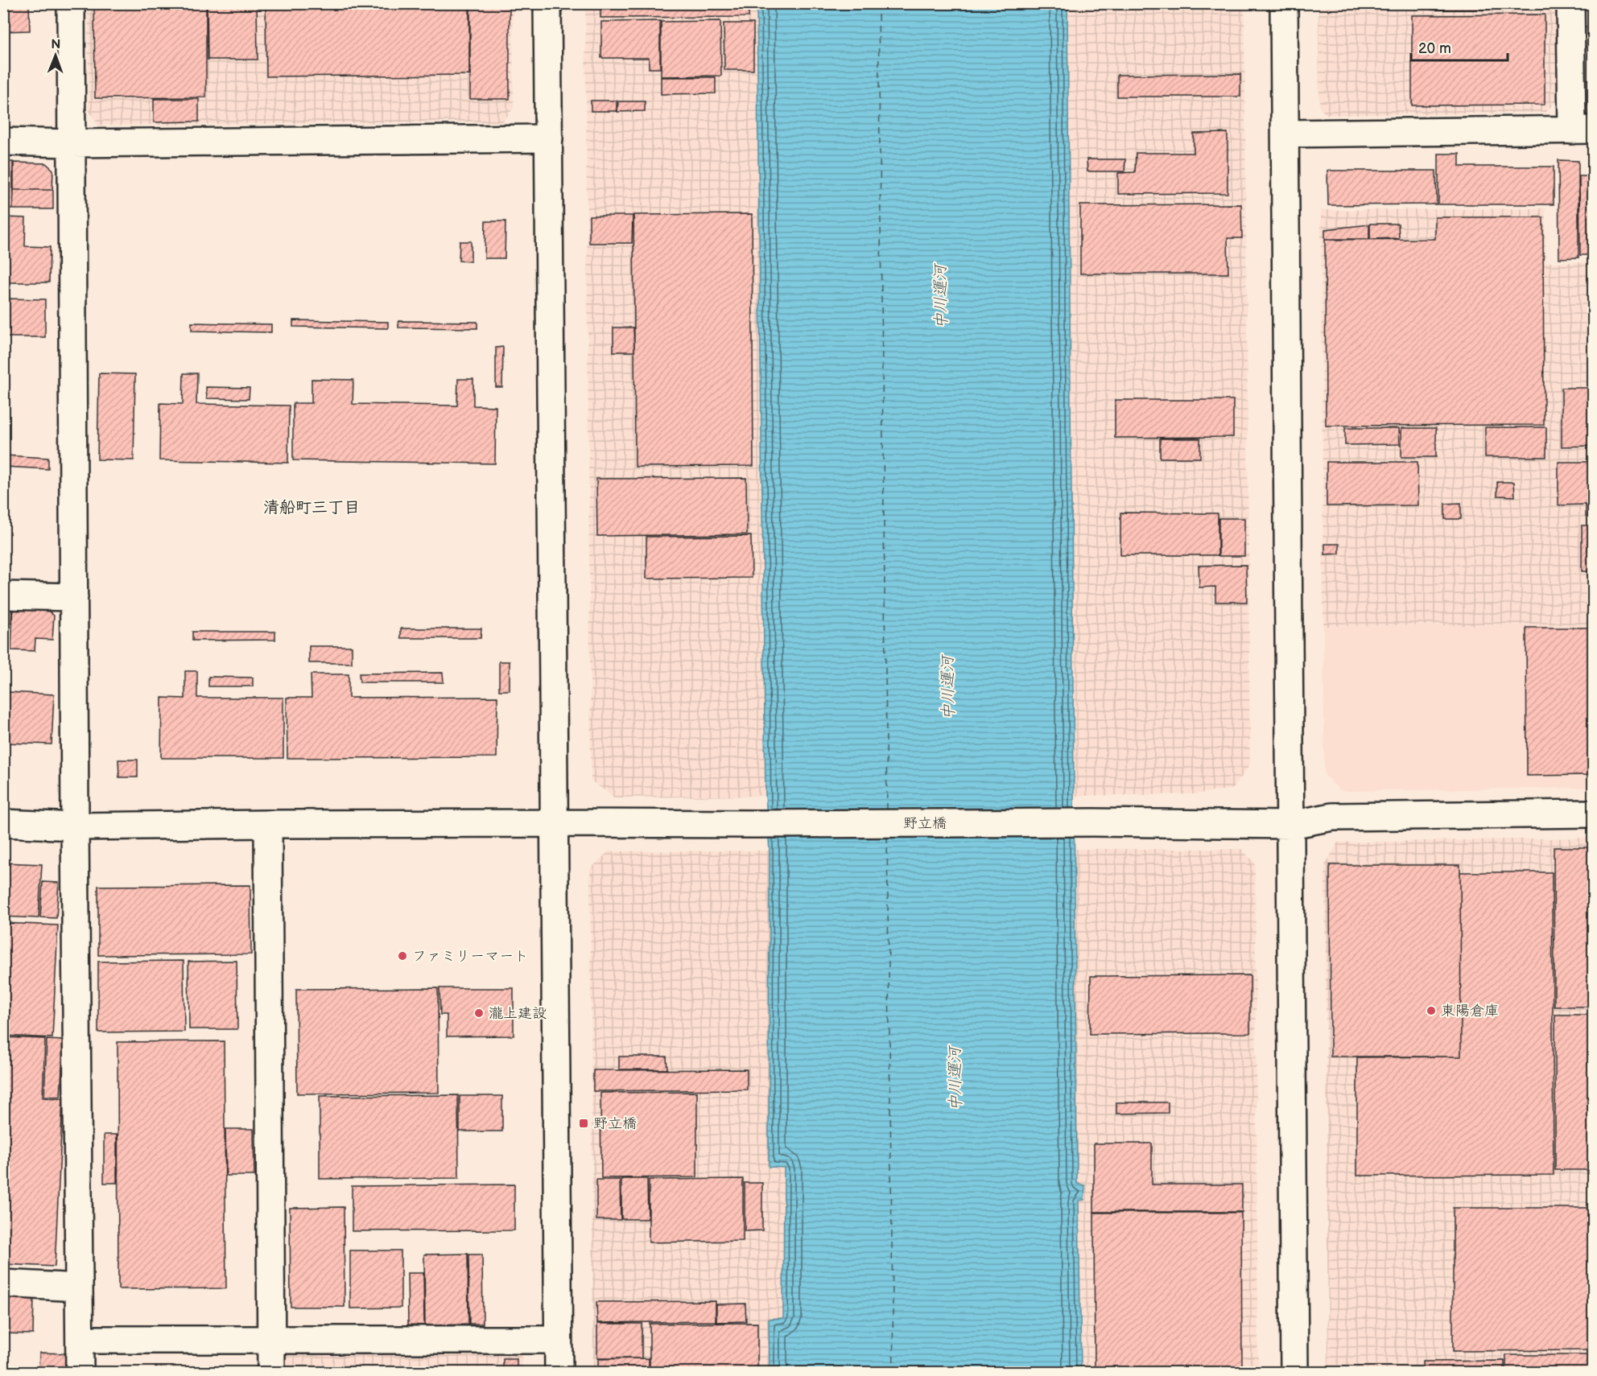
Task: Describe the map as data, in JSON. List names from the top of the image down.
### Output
{
  "streets": {
    "street": ["野立橋"]
  },
  "districts": ["清船町三丁目"],
  "water": ["中川運河"],
  "places": {
    "other": ["ファミリーマート", "東陽倉庫", "瀧上建設"],
    "transit": ["野立橋"]
  },
  "scale_bar": "20 m",
  "north": "top"
}
